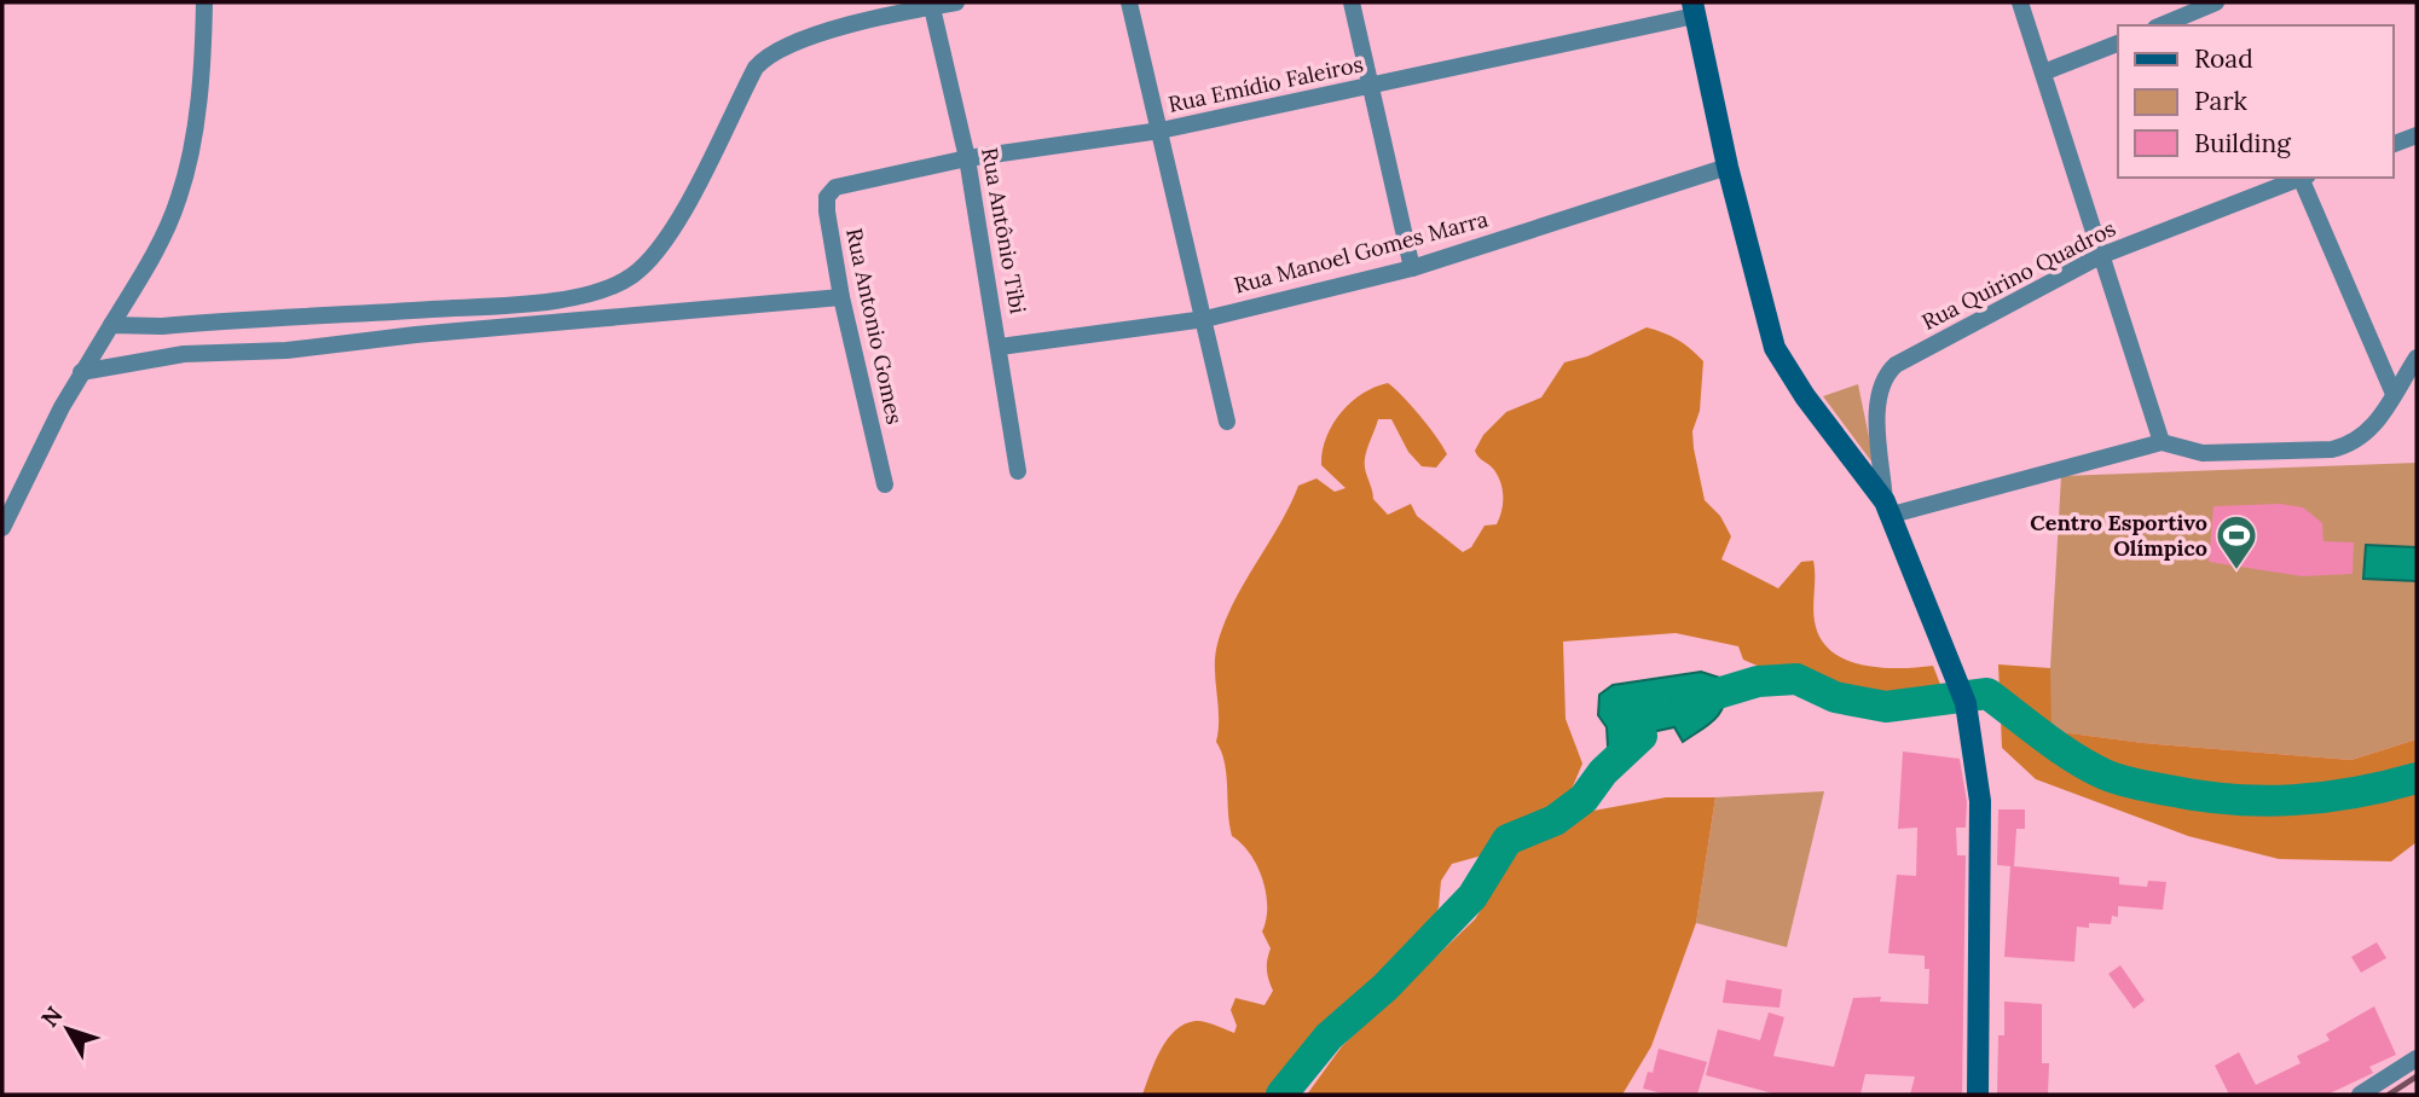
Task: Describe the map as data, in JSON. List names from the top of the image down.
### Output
{
  "streets": {
    "street": [
      "Rua Emídio Faleiros",
      "Rua Antônio Tibi",
      "Rua Manoel Gomes Marra",
      "Rua Quirino Quadros",
      "Rua Antonio Gomes"
    ]
  },
  "crossings": [
    ["Rua Emídio Faleiros", "Rua Antônio Tibi"],
    ["Rua Emídio Faleiros", "Rua Antonio Gomes"],
    ["Rua Antônio Tibi", "Rua Manoel Gomes Marra"]
  ],
  "places": {
    "sports": ["Centro Esportivo Olímpico"]
  },
  "legend": ["Road", "Park", "Building"],
  "north": "top left"
}
